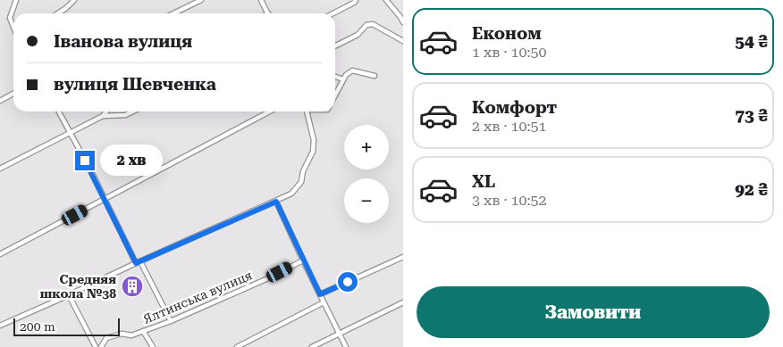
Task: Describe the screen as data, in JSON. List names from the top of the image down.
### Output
{
  "streets": {
    "street": ["Ялтинська вулиця"]
  },
  "places": {
    "building": ["Средняя школа №38"]
  },
  "scale_bar": "200 m",
  "page": {
    "list": [
      {
        "name": "Економ",
        "note": "1 хв · 10:50",
        "value": "54 ₴"
      },
      {
        "name": "Комфорт",
        "note": "2 хв · 10:51",
        "value": "73 ₴"
      },
      {
        "name": "XL",
        "note": "3 хв · 10:52",
        "value": "92 ₴"
      }
    ],
    "banner": ["Іванова вулиця", "вулиця Шевченка"],
    "map_buttons": ["+", "−"],
    "bubble": "2 хв",
    "buttons": "Замовити",
    "scale": "200 m"
  }
}
